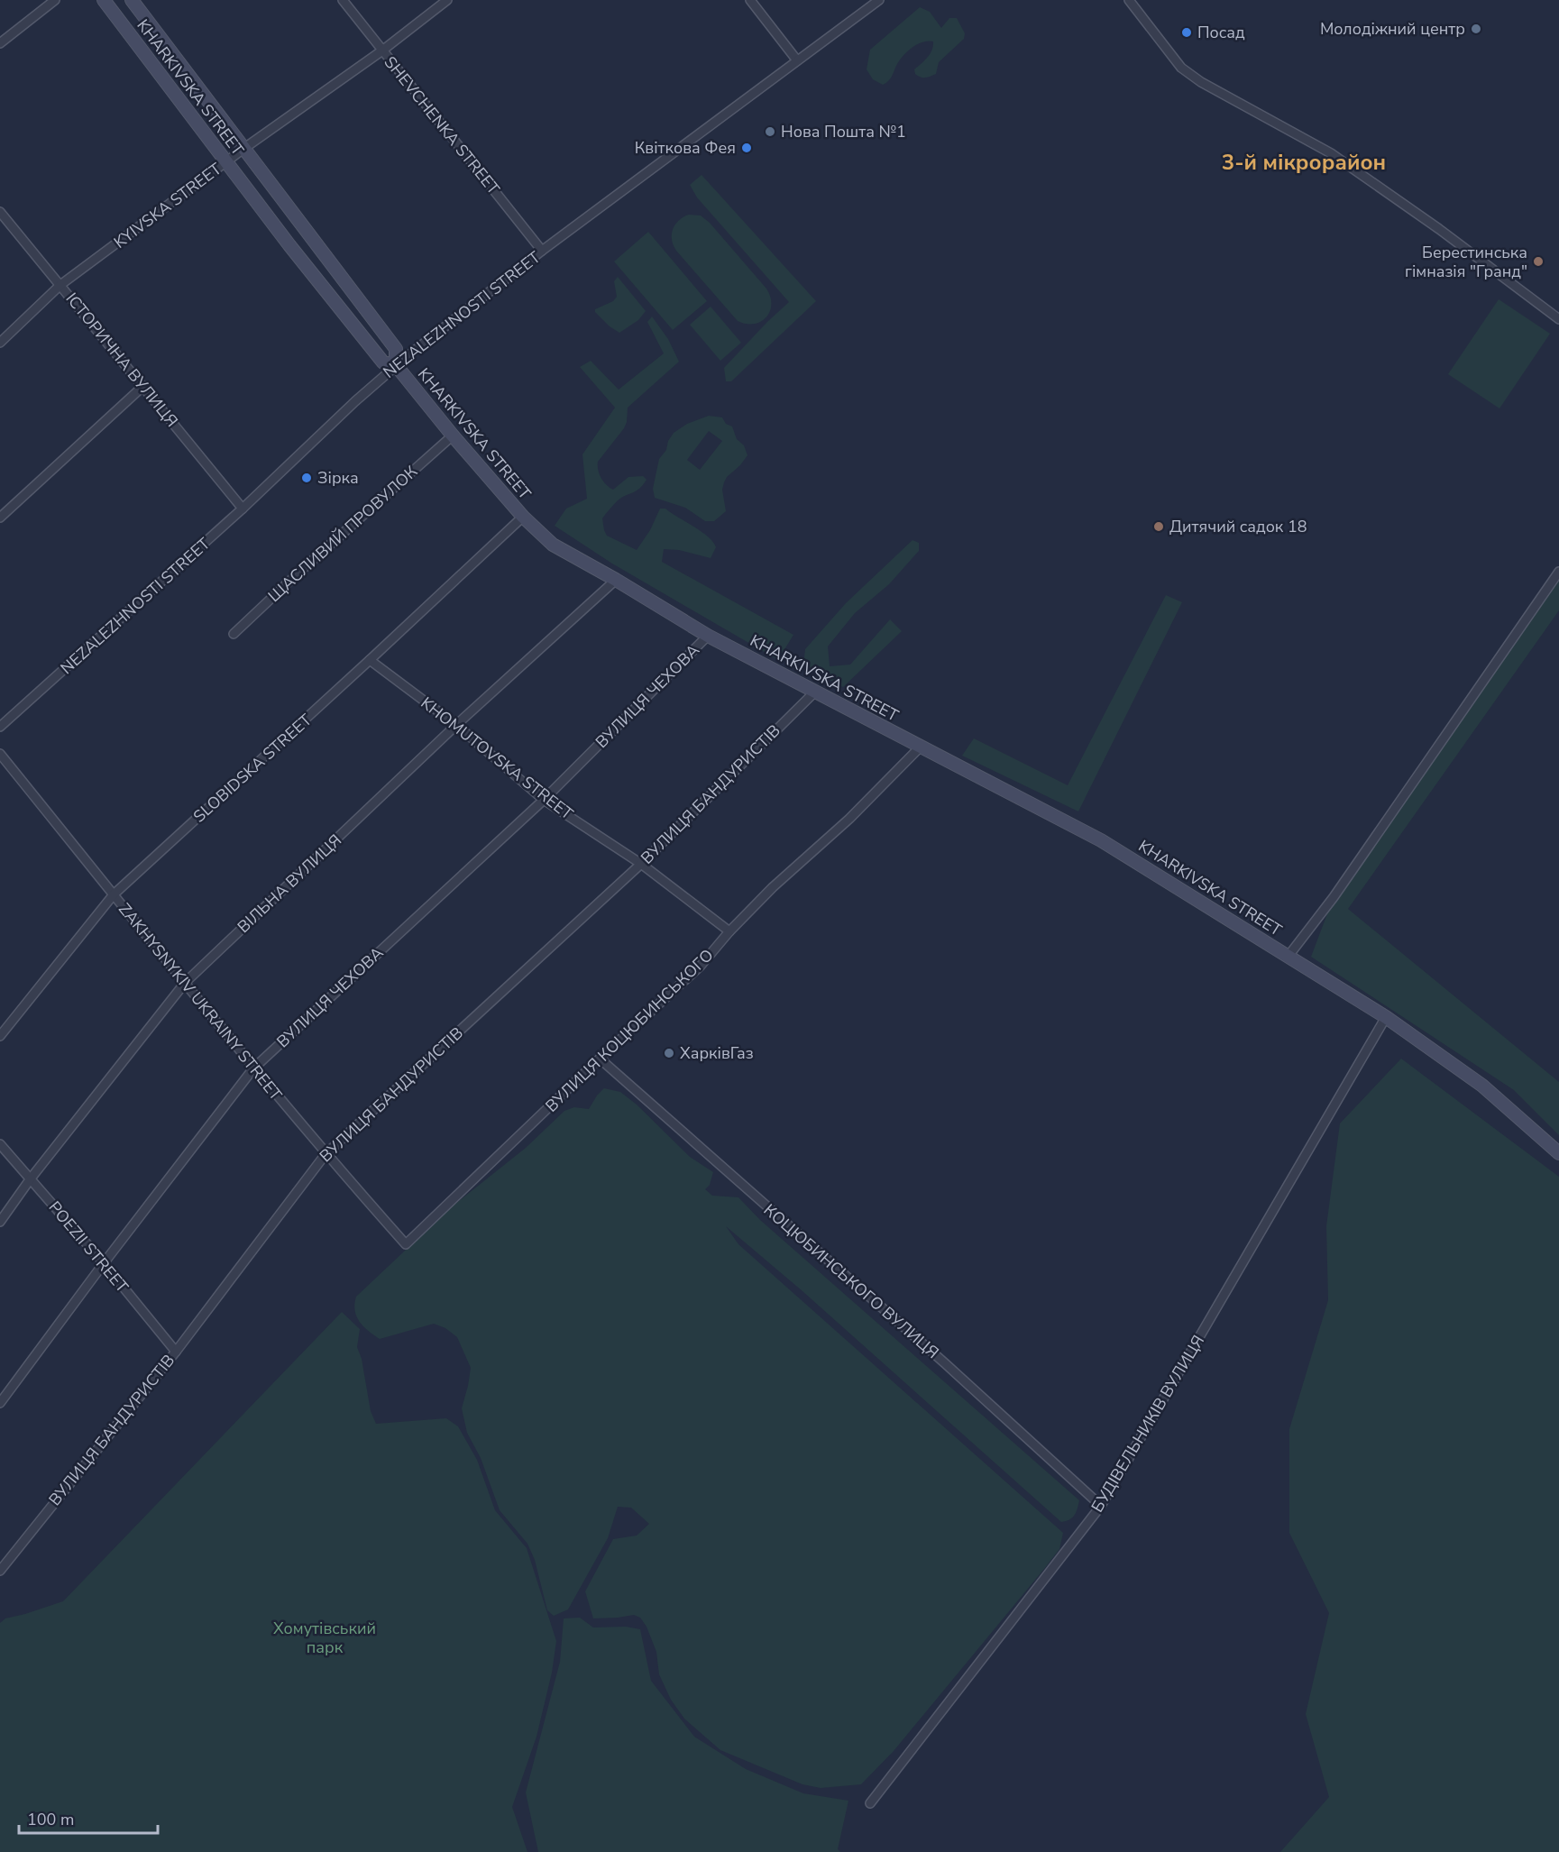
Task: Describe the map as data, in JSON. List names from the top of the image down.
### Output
{
  "streets": {
    "street": [
      "KHARKIVSKA STREET",
      "SHEVCHENKA STREET",
      "KYIVSKA STREET",
      "NEZALEZHNOSTI STREET",
      "ІСТОРИЧНА ВУЛИЦЯ",
      "ЩАСЛИВИЙ ПРОВУЛОК",
      "ВУЛИЦЯ ЧЕХОВА",
      "KHOMUTOVSKA STREET",
      "SLOBIDSKA STREET",
      "ВУЛИЦЯ БАНДУРИСТІВ",
      "ВІЛЬНА ВУЛИЦЯ",
      "ZAKHYSNYKIV UKRAINY STREET",
      "ВУЛИЦЯ КОЦЮБИНСЬКОГО",
      "POEZII STREET",
      "КОЦЮБИНСЬКОГО ВУЛИЦЯ",
      "БУДІВЕЛЬНИКІВ ВУЛИЦЯ"
    ]
  },
  "crossings": [
    ["KHARKIVSKA STREET", "KYIVSKA STREET"],
    ["KHARKIVSKA STREET", "NEZALEZHNOSTI STREET"],
    ["KHARKIVSKA STREET", "ЩАСЛИВИЙ ПРОВУЛОК"],
    ["KHARKIVSKA STREET", "ВУЛИЦЯ ЧЕХОВА"],
    ["KHARKIVSKA STREET", "SLOBIDSKA STREET"],
    ["KHARKIVSKA STREET", "ВУЛИЦЯ БАНДУРИСТІВ"],
    ["KHARKIVSKA STREET", "ВІЛЬНА ВУЛИЦЯ"],
    ["KHARKIVSKA STREET", "ВУЛИЦЯ КОЦЮБИНСЬКОГО"],
    ["KHARKIVSKA STREET", "БУДІВЕЛЬНИКІВ ВУЛИЦЯ"],
    ["SHEVCHENKA STREET", "KYIVSKA STREET"],
    ["SHEVCHENKA STREET", "NEZALEZHNOSTI STREET"],
    ["KYIVSKA STREET", "ІСТОРИЧНА ВУЛИЦЯ"],
    ["NEZALEZHNOSTI STREET", "ІСТОРИЧНА ВУЛИЦЯ"],
    ["ВУЛИЦЯ ЧЕХОВА", "KHOMUTOVSKA STREET"],
    ["ВУЛИЦЯ ЧЕХОВА", "ZAKHYSNYKIV UKRAINY STREET"],
    ["ВУЛИЦЯ ЧЕХОВА", "POEZII STREET"],
    ["KHOMUTOVSKA STREET", "SLOBIDSKA STREET"],
    ["KHOMUTOVSKA STREET", "ВУЛИЦЯ БАНДУРИСТІВ"],
    ["KHOMUTOVSKA STREET", "ВІЛЬНА ВУЛИЦЯ"],
    ["KHOMUTOVSKA STREET", "ВУЛИЦЯ КОЦЮБИНСЬКОГО"],
    ["SLOBIDSKA STREET", "ZAKHYSNYKIV UKRAINY STREET"],
    ["ВУЛИЦЯ БАНДУРИСТІВ", "ZAKHYSNYKIV UKRAINY STREET"],
    ["ВУЛИЦЯ БАНДУРИСТІВ", "POEZII STREET"],
    ["ВІЛЬНА ВУЛИЦЯ", "ZAKHYSNYKIV UKRAINY STREET"],
    ["ВІЛЬНА ВУЛИЦЯ", "POEZII STREET"],
    ["ZAKHYSNYKIV UKRAINY STREET", "ВУЛИЦЯ КОЦЮБИНСЬКОГО"],
    ["ВУЛИЦЯ КОЦЮБИНСЬКОГО", "КОЦЮБИНСЬКОГО ВУЛИЦЯ"],
    ["КОЦЮБИНСЬКОГО ВУЛИЦЯ", "БУДІВЕЛЬНИКІВ ВУЛИЦЯ"]
  ],
  "districts": ["3-й мікрорайон"],
  "parks": ["Хомутівський парк"],
  "places": [
    "Молодіжний центр",
    "Посад",
    "Нова Пошта №1",
    "Квіткова Фея",
    "Берестинська гімназія \"Гранд\"",
    "Зірка",
    "Дитячий садок 18",
    "ХарківГаз"
  ],
  "scale_bar": "100 m"
}
